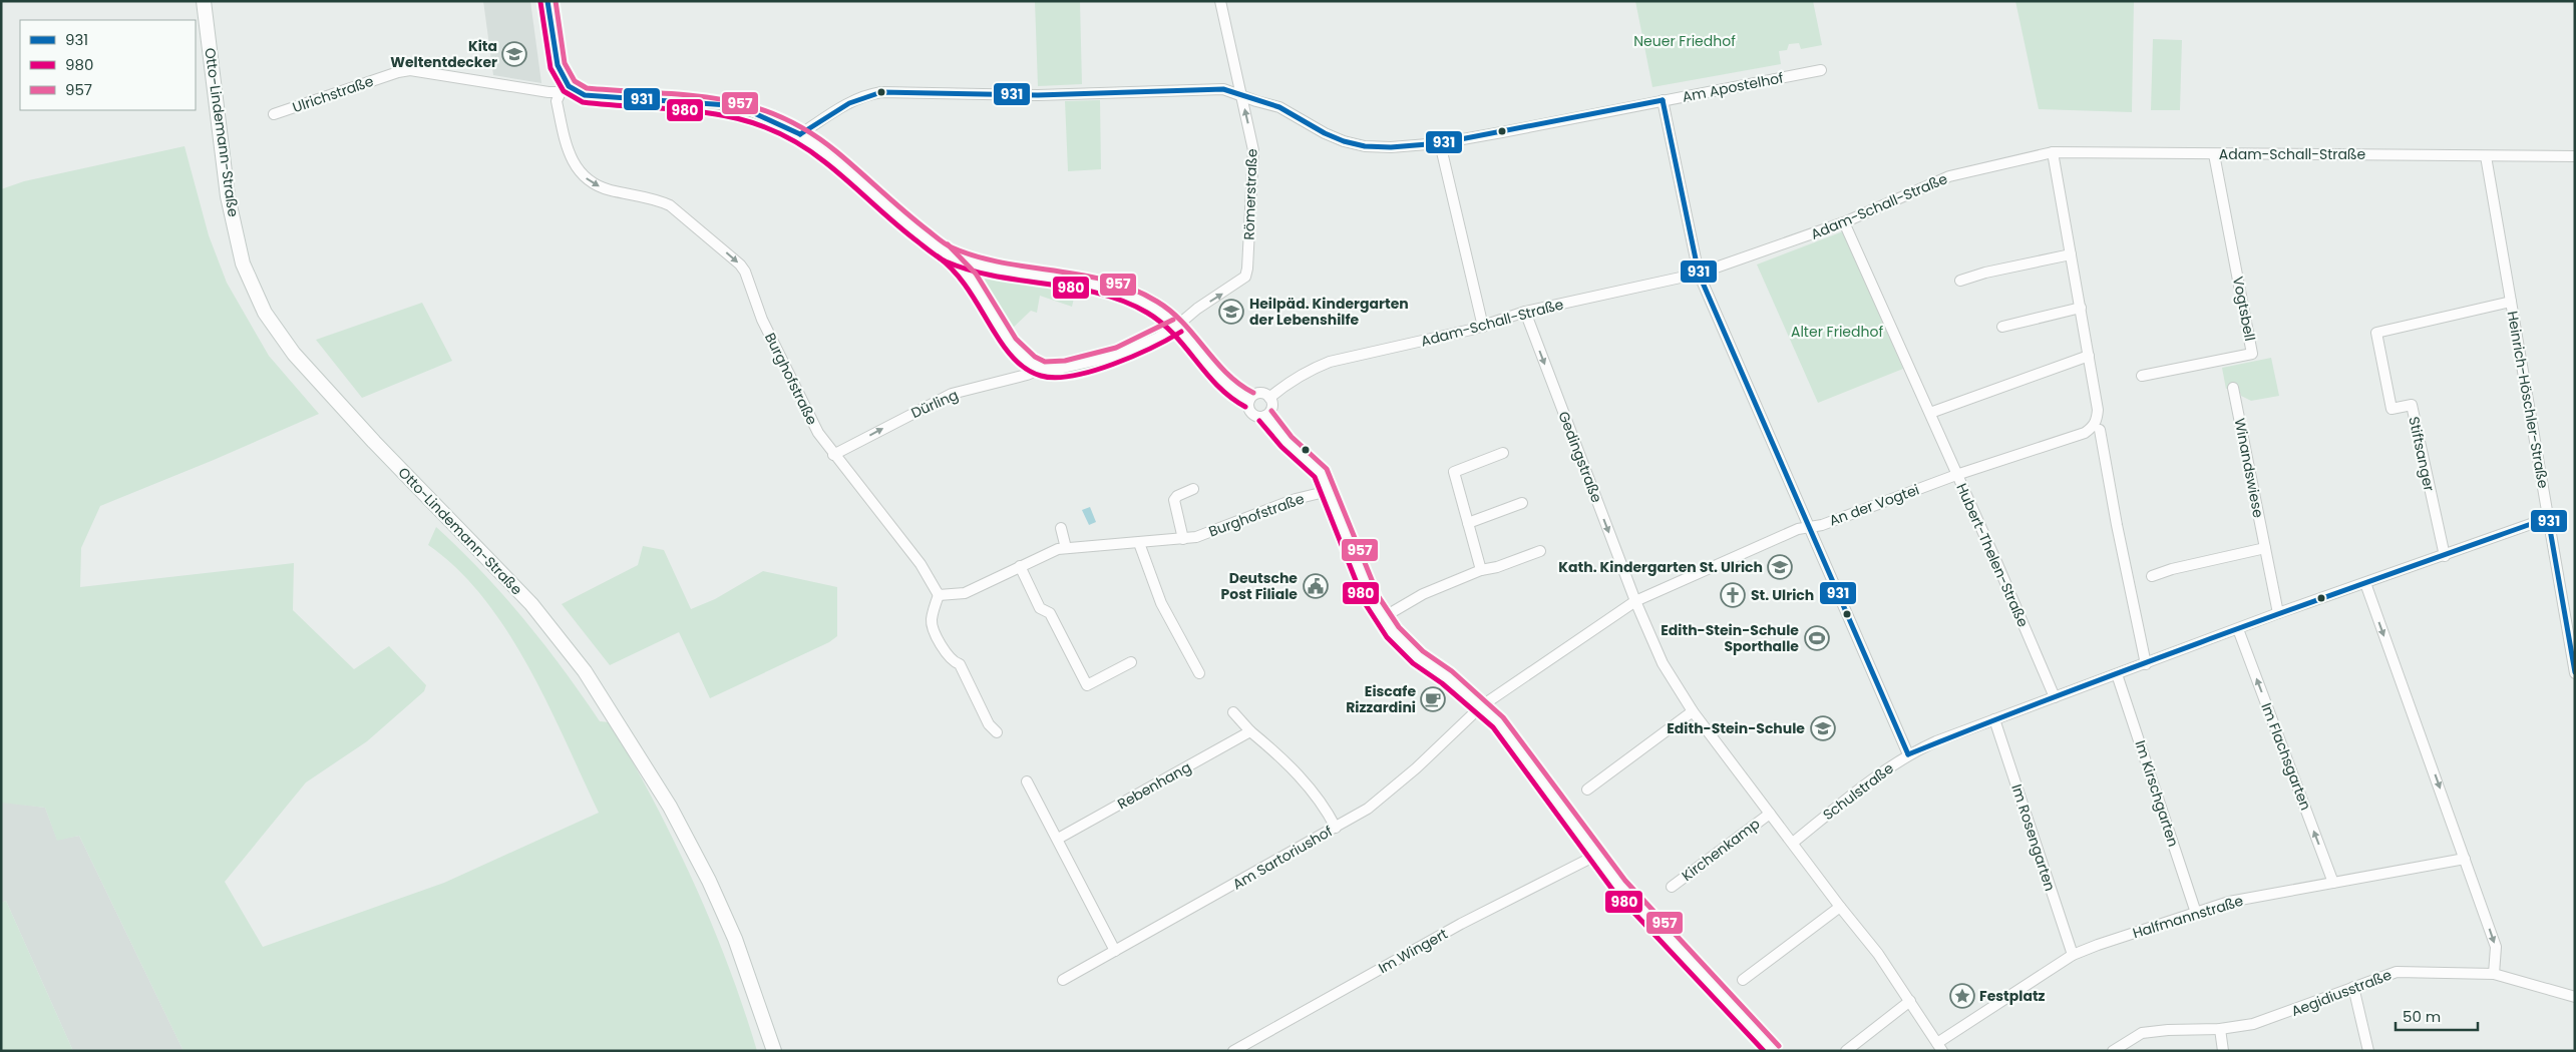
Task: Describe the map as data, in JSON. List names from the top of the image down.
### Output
{
  "streets": {
    "street": [
      "Am Apostelhof",
      "Ulrichstraße",
      "Otto-Lindemann-Straße",
      "Adam-Schall-Straße",
      "Römerstraße",
      "Vogtsbell",
      "Burghofstraße",
      "Heinrich-Höschler-Straße",
      "Dürling",
      "Stiftsanger",
      "Gedingstraße",
      "Winandswiese",
      "An der Vogtei",
      "Hubert-Thelen-Straße",
      "Im Flachsgarten",
      "Rebenhang",
      "Schulstraße",
      "Im Kirschgarten",
      "Im Rosengarten",
      "Kirchenkamp",
      "Am Sartoriushof",
      "Halfmannstraße",
      "Im Wingert",
      "Aegidiusstraße"
    ]
  },
  "crossings": [
    ["Am Apostelhof", "Ulrichstraße"],
    ["Am Apostelhof", "Römerstraße"],
    ["Ulrichstraße", "Burghofstraße"],
    ["Adam-Schall-Straße", "Vogtsbell"],
    ["Adam-Schall-Straße", "Heinrich-Höschler-Straße"],
    ["Adam-Schall-Straße", "Gedingstraße"],
    ["Adam-Schall-Straße", "An der Vogtei"],
    ["Adam-Schall-Straße", "Hubert-Thelen-Straße"],
    ["Burghofstraße", "Dürling"],
    ["Heinrich-Höschler-Straße", "Stiftsanger"],
    ["Heinrich-Höschler-Straße", "Schulstraße"],
    ["Stiftsanger", "Schulstraße"],
    ["Gedingstraße", "An der Vogtei"],
    ["Gedingstraße", "Kirchenkamp"],
    ["Winandswiese", "Schulstraße"],
    ["An der Vogtei", "Hubert-Thelen-Straße"],
    ["An der Vogtei", "Kirchenkamp"],
    ["An der Vogtei", "Am Sartoriushof"],
    ["Hubert-Thelen-Straße", "Schulstraße"],
    ["Im Flachsgarten", "Schulstraße"],
    ["Im Flachsgarten", "Halfmannstraße"],
    ["Schulstraße", "Im Kirschgarten"],
    ["Schulstraße", "Im Rosengarten"],
    ["Schulstraße", "Kirchenkamp"],
    ["Im Kirschgarten", "Halfmannstraße"],
    ["Im Rosengarten", "Halfmannstraße"],
    ["Kirchenkamp", "Halfmannstraße"]
  ],
  "one_way": [
    "Römerstraße",
    "Burghofstraße",
    "Dürling",
    "Gedingstraße",
    "Im Flachsgarten"
  ],
  "parks": ["Neuer Friedhof", "Alter Friedhof"],
  "places": {
    "school or university": [
      "Kita Weltentdecker",
      "Heilpäd. Kindergarten der Lebenshilfe",
      "Kath. Kindergarten St. Ulrich",
      "Edith-Stein-Schule"
    ],
    "public building": ["Deutsche Post Filiale"],
    "church": ["St. Ulrich"],
    "sports": ["Edith-Stein-Schule Sporthalle"],
    "cafe": ["Eiscafe Rizzardini"],
    "place": ["Festplatz"]
  },
  "lines": ["transit line 931", "transit line 957", "transit line 980"],
  "legend": ["931", "980", "957"],
  "scale_bar": "50 m"
}
